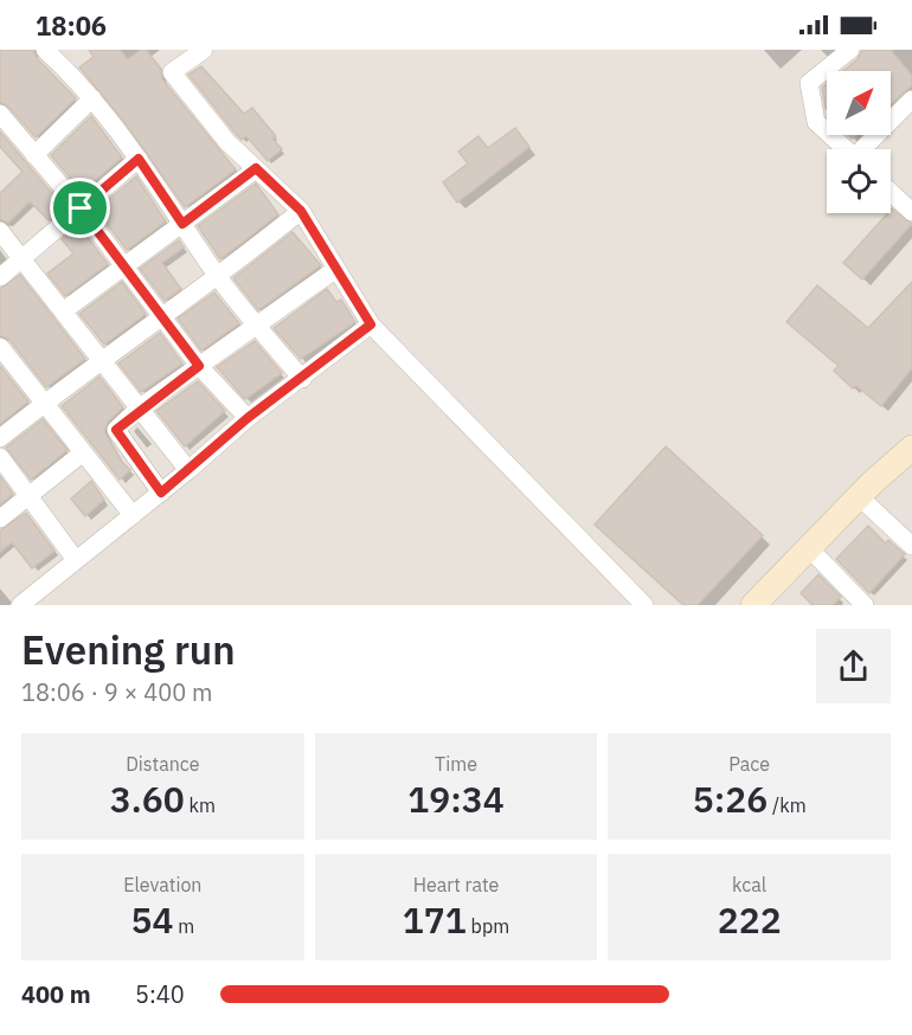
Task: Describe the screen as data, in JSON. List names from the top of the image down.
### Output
{
  "north": "top right",
  "page": {
    "status": "18:06",
    "heading": ["Evening run", "18:06 · 9 × 400 m"],
    "stats": [
      ["Distance", "3.60 km"],
      ["Time", "19:34"],
      ["Pace", "5:26 /km"],
      ["Elevation", "54 m"],
      ["Heart rate", "171 bpm"],
      ["kcal", "222"]
    ],
    "list": [
      {
        "name": "400 m",
        "note": "5:40"
      }
    ]
  }
}
